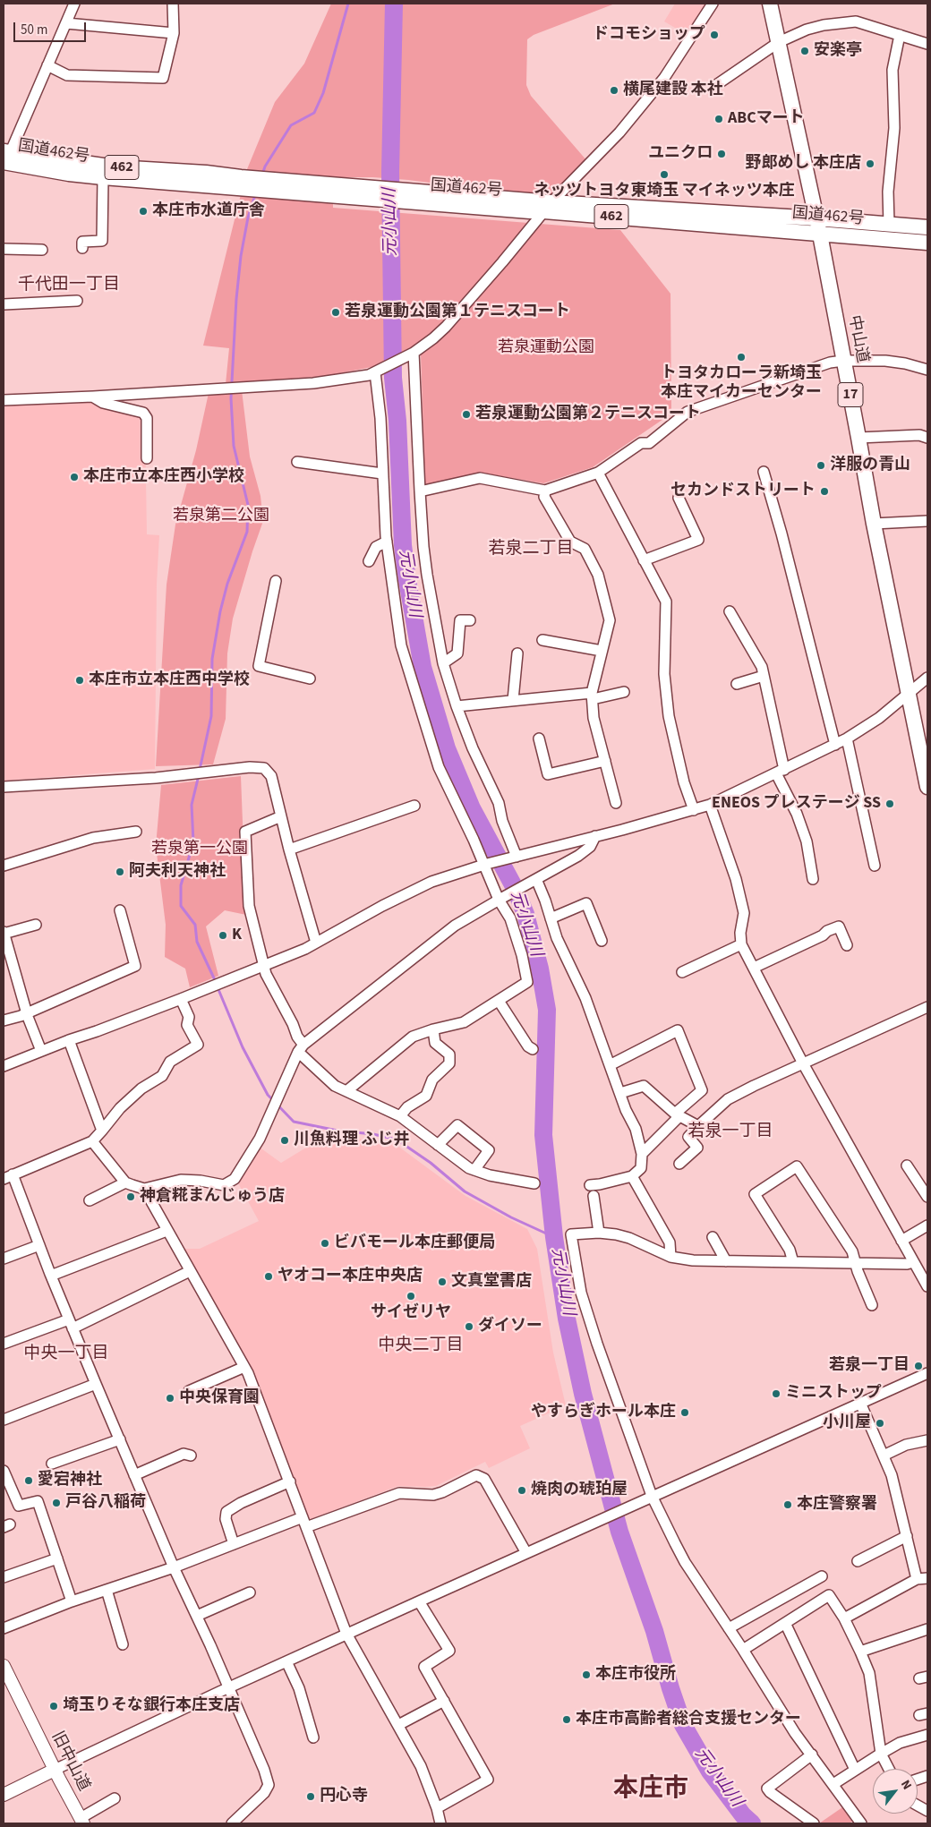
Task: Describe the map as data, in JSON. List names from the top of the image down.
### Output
{
  "streets": {
    "highway": [
      "国道462号",
      "462",
      "中山道",
      "17"
    ],
    "main road": ["旧中山道"]
  },
  "crossings": [
    ["国道462号", "中山道"]
  ],
  "districts": [
    "千代田一丁目",
    "若泉二丁目",
    "若泉一丁目",
    "中央二丁目",
    "中央一丁目",
    "本庄市"
  ],
  "water": ["元小山川"],
  "parks": ["若泉運動公園", "若泉第二公園", "若泉第一公園"],
  "places": [
    "ドコモショップ",
    "安楽亭",
    "横尾建設 本社",
    "ABCマート",
    "ユニクロ",
    "野郎めし 本庄店",
    "ネッツトヨタ東埼玉 マイネッツ本庄",
    "本庄市水道庁舎",
    "若泉運動公園第１テニスコート",
    "トヨタカローラ新埼玉 本庄マイカーセンター",
    "若泉運動公園第２テニスコート",
    "洋服の青山",
    "本庄市立本庄西小学校",
    "セカンドストリート",
    "本庄市立本庄西中学校",
    "ENEOS プレステージ SS",
    "阿夫利天神社",
    "K",
    "川魚料理 ふじ井",
    "神倉糀まんじゅう店",
    "ビバモール本庄郵便局",
    "ヤオコー本庄中央店",
    "文真堂書店",
    "サイゼリヤ",
    "ダイソー",
    "若泉一丁目",
    "ミニストップ",
    "中央保育園",
    "やすらぎホール本庄",
    "小川屋",
    "愛宕神社",
    "焼肉の琥珀屋",
    "戸谷八稲荷",
    "本庄警察署",
    "本庄市役所",
    "埼玉りそな銀行本庄支店",
    "本庄市高齢者総合支援センター",
    "円心寺"
  ],
  "scale_bar": "50 m",
  "north": "top right"
}
